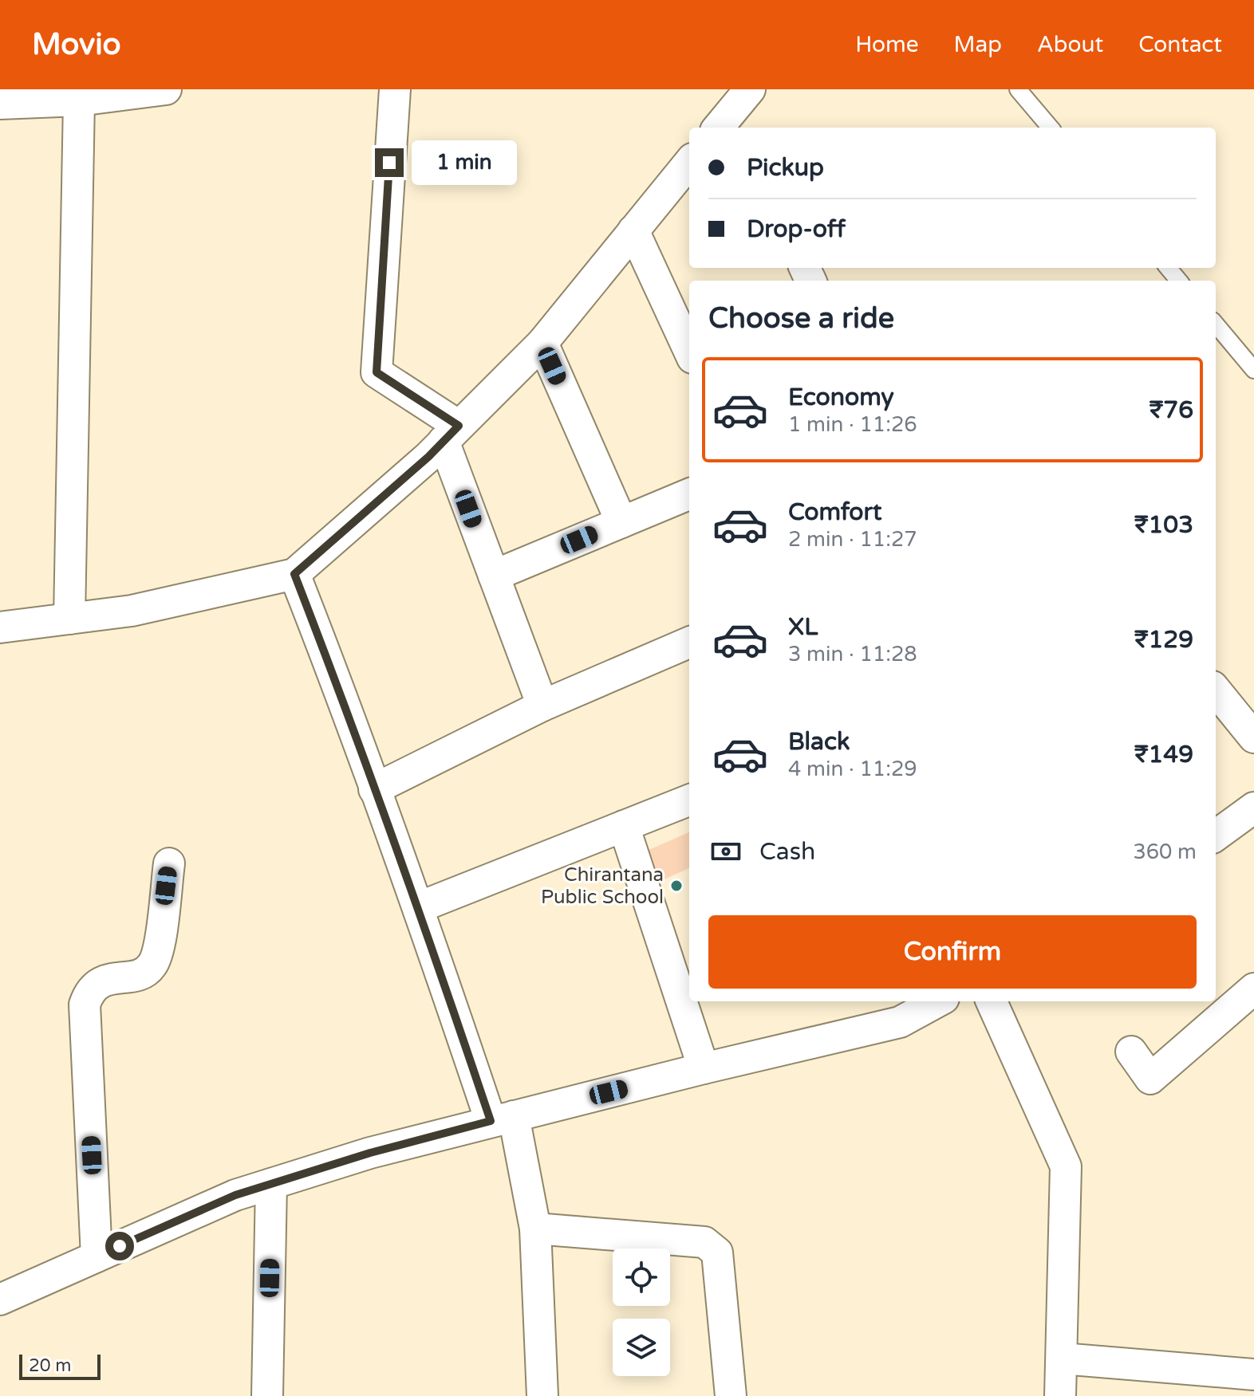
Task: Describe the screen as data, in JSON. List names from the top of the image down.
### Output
{
  "places": ["Chirantana Public School"],
  "scale_bar": "20 m",
  "page": {
    "header": "Movio",
    "nav": [
      "Home",
      "Map",
      "About",
      "Contact"
    ],
    "banner": ["Pickup", "Drop-off"],
    "bubble": "1 min",
    "heading": "Choose a ride",
    "list": [
      {
        "name": "Economy",
        "note": "1 min · 11:26",
        "value": "₹76"
      },
      {
        "name": "Comfort",
        "note": "2 min · 11:27",
        "value": "₹103"
      },
      {
        "name": "XL",
        "note": "3 min · 11:28",
        "value": "₹129"
      },
      {
        "name": "Black",
        "note": "4 min · 11:29",
        "value": "₹149"
      }
    ],
    "pay": ["Cash", "360 m"],
    "buttons": "Confirm",
    "scale": "20 m"
  }
}
